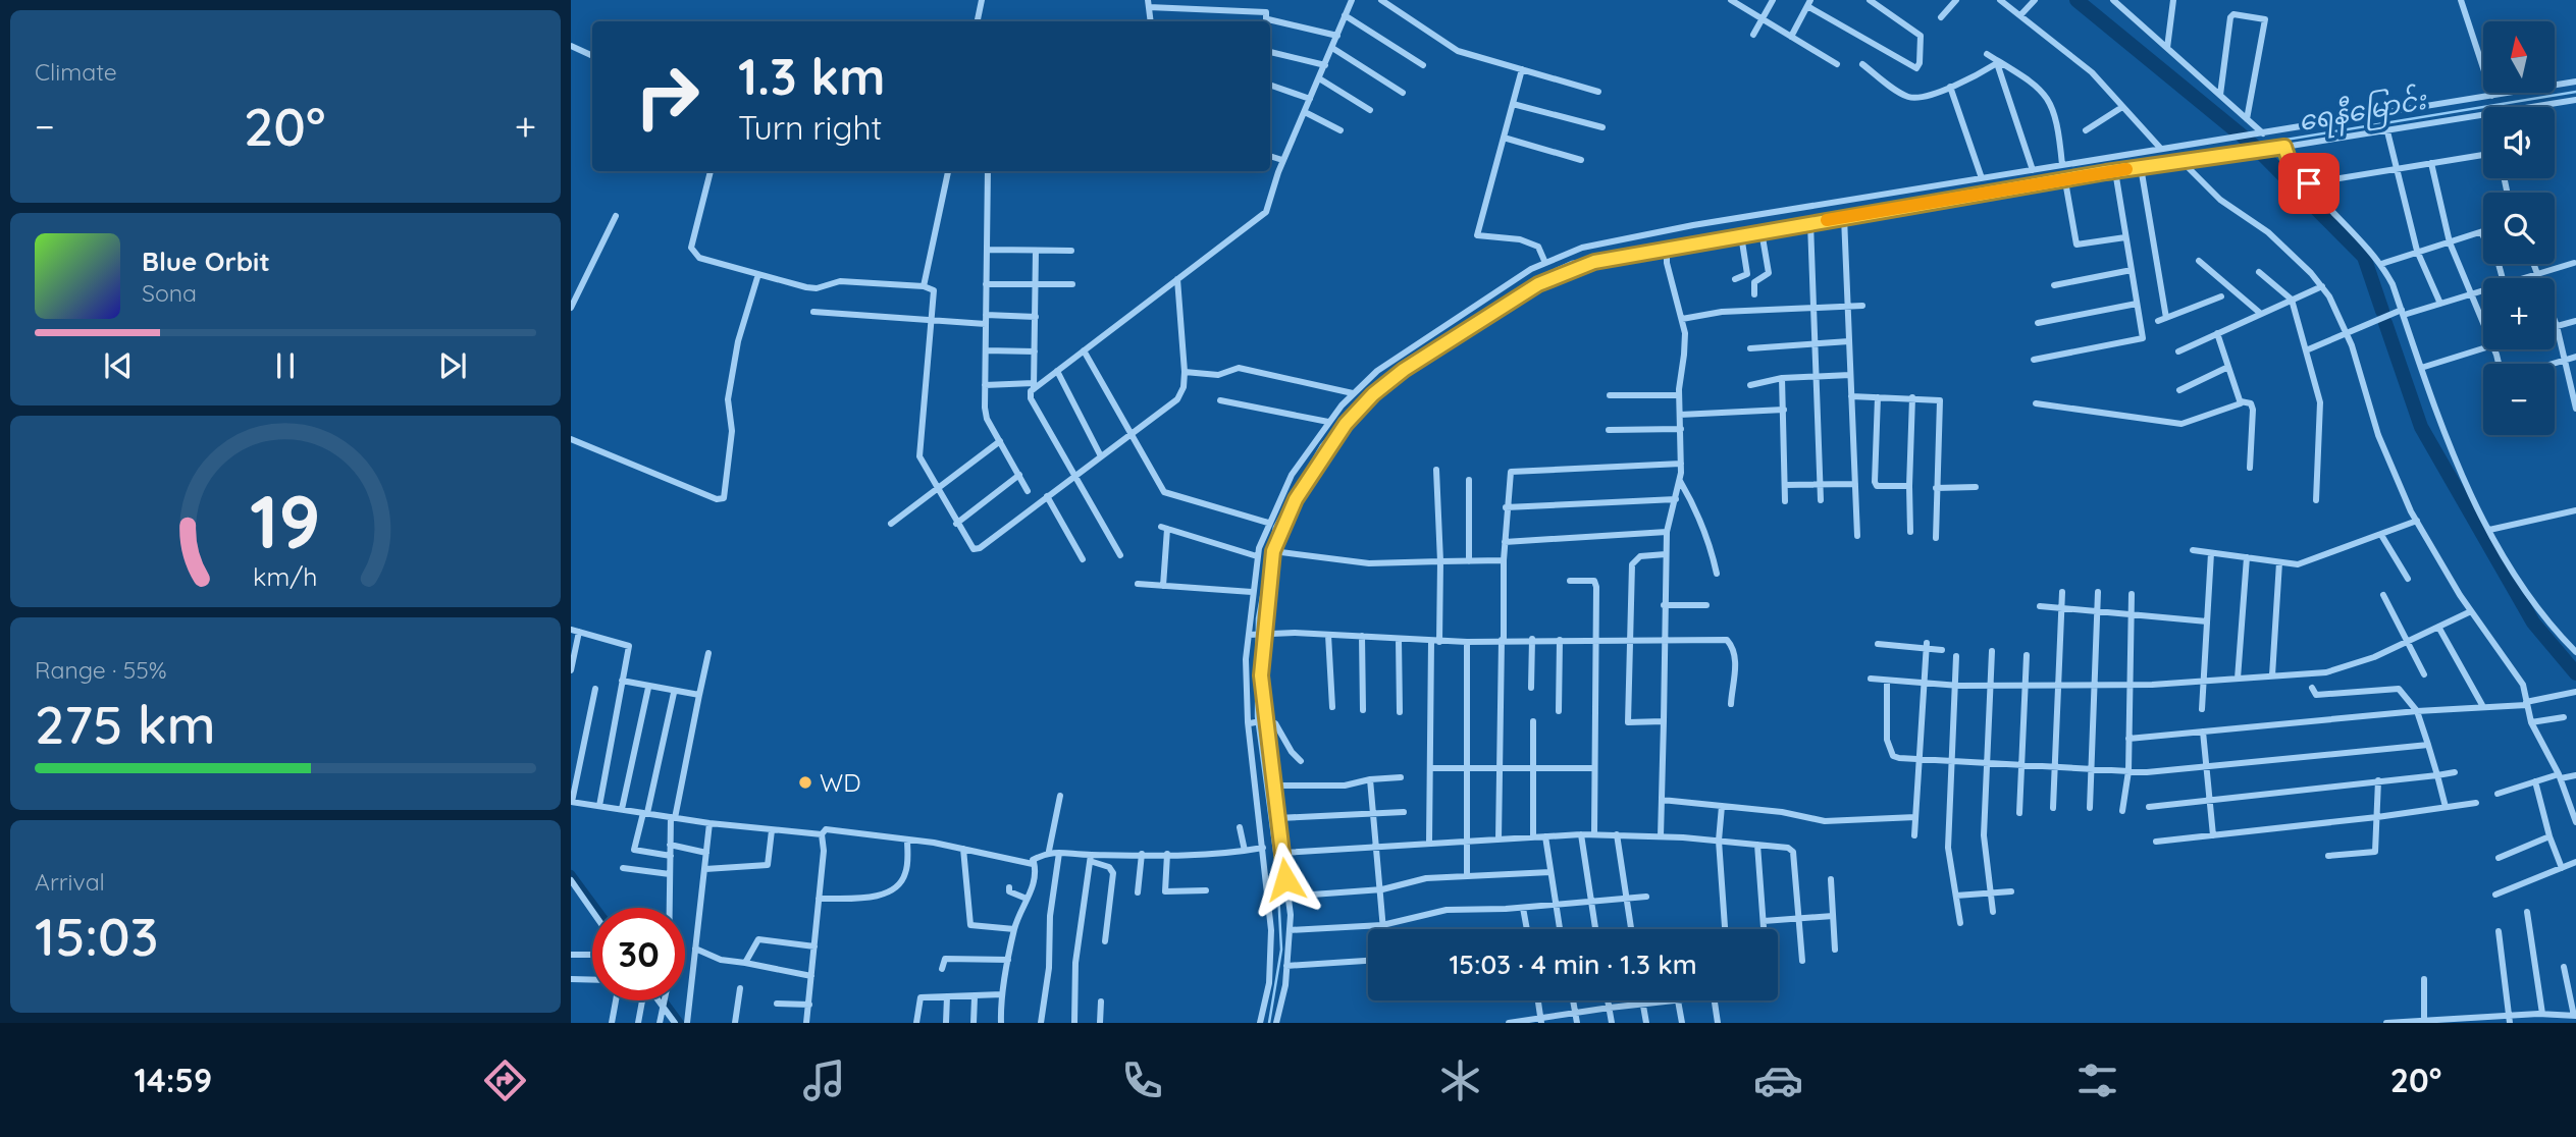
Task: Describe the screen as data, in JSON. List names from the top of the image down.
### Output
{
  "water": ["ရေနီမြောင်း"],
  "places": ["WD"],
  "north": "top",
  "page": {
    "tile": [
      "Climate",
      ["Range · 55%", "275 km"],
      ["Arrival", "15:03"]
    ],
    "map_buttons": ["+", "−"],
    "turn": ["1.3 km", "Turn right"],
    "heat": ["−", "20°", "+"],
    "song": ["Blue Orbit", "Sona"],
    "limit": "30",
    "trip": "15:03 · 4 min · 1.3 km",
    "tabs": ["14:59", "20°"],
    "gauge": ["19", "km/h"]
  }
}
